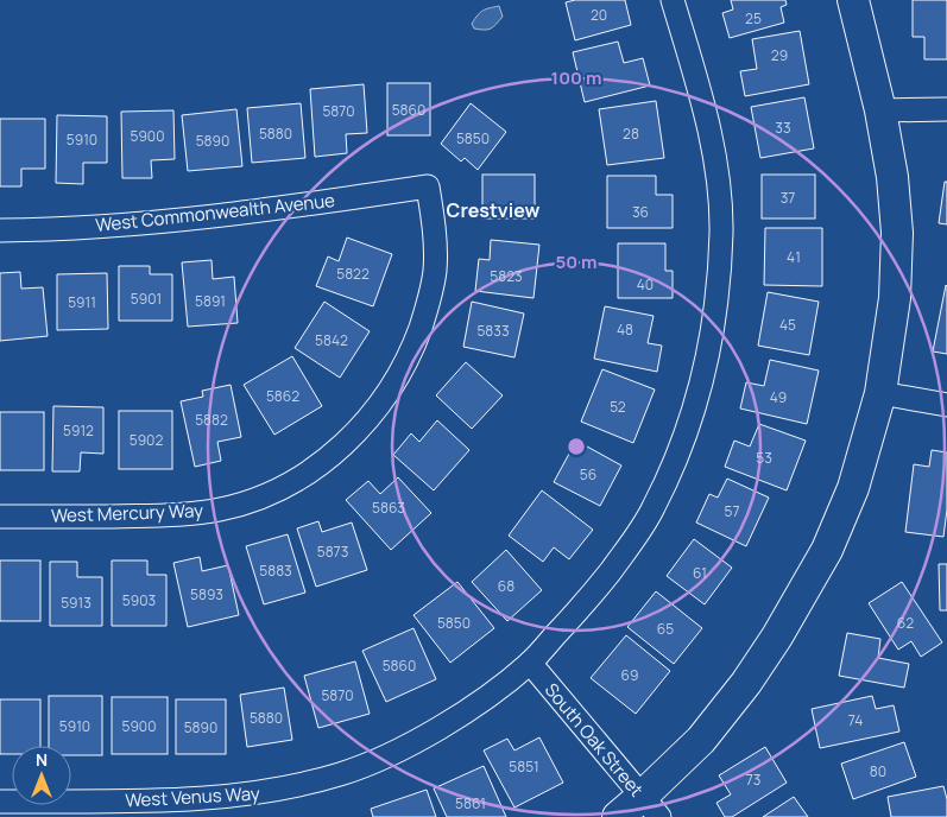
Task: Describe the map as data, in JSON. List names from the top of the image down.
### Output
{
  "streets": {
    "street": [
      "West Commonwealth Avenue",
      "West Mercury Way",
      "South Oak Street",
      "West Venus Way"
    ]
  },
  "crossings": [
    ["West Commonwealth Avenue", "West Mercury Way"],
    ["South Oak Street", "West Venus Way"]
  ],
  "districts": ["Crestview"],
  "house_numbers": [
    "20",
    "25",
    "29",
    "5860",
    "5870",
    "33",
    "5880",
    "28",
    "5900",
    "5850",
    "5910",
    "5890",
    "37",
    "36",
    "41",
    "5822",
    "5823",
    "40",
    "5901",
    "5891",
    "5911",
    "45",
    "48",
    "5833",
    "5842",
    "5862",
    "49",
    "52",
    "5882",
    "5912",
    "5902",
    "53",
    "56",
    "5863",
    "57",
    "5873",
    "5883",
    "61",
    "68",
    "5893",
    "5903",
    "5913",
    "5850",
    "62",
    "65",
    "5860",
    "69",
    "5870",
    "5880",
    "74",
    "5910",
    "5900",
    "5890",
    "5851",
    "80",
    "73",
    "5861"
  ],
  "north": "top",
  "rings": ["100 m", "50 m"]
}
